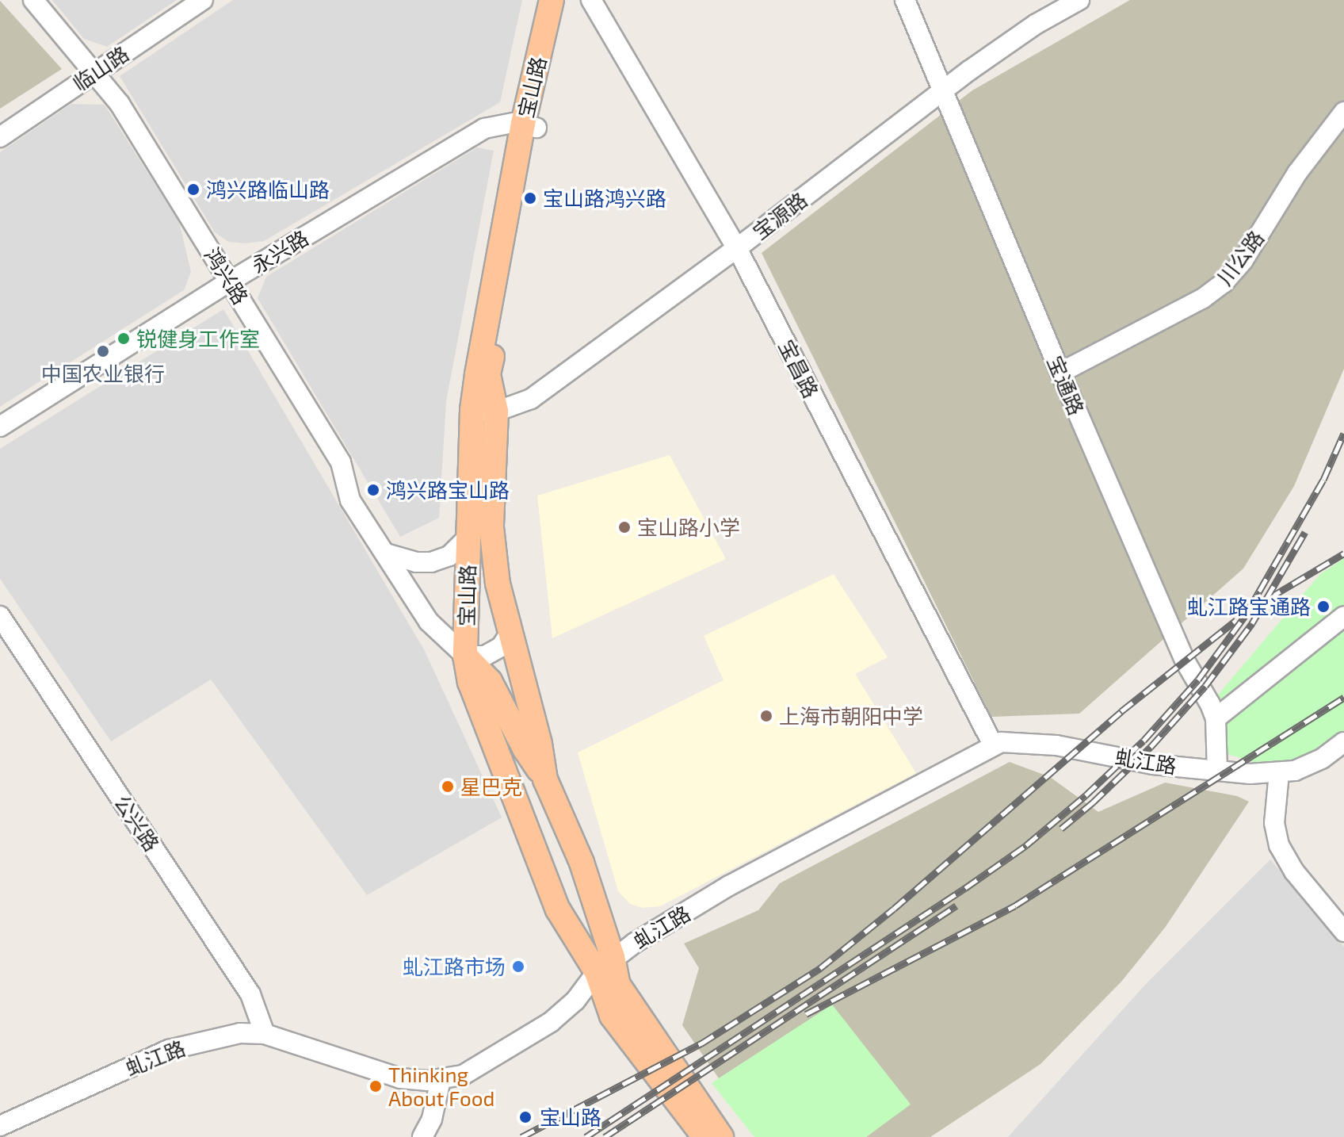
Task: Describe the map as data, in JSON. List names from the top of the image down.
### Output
{
  "streets": {
    "main road": ["宝山路"],
    "street": [
      "临山路",
      "宝源路",
      "永兴路",
      "川公路",
      "鸿兴路",
      "宝昌路",
      "宝通路",
      "虬江路",
      "公兴路"
    ]
  },
  "crossings": [
    ["临山路", "鸿兴路"],
    ["宝山路", "宝源路"],
    ["宝山路", "永兴路"],
    ["宝山路", "鸿兴路"],
    ["宝山路", "虬江路"],
    ["宝源路", "宝昌路"],
    ["宝源路", "宝通路"],
    ["永兴路", "鸿兴路"],
    ["川公路", "宝通路"],
    ["宝昌路", "虬江路"],
    ["宝通路", "虬江路"],
    ["虬江路", "公兴路"]
  ],
  "places": [
    "鸿兴路临山路",
    "宝山路鸿兴路",
    "锐健身工作室",
    "中国农业银行",
    "鸿兴路宝山路",
    "宝山路小学",
    "虬江路宝通路",
    "上海市朝阳中学",
    "星巴克",
    "虬江路市场",
    "Thinking About Food",
    "宝山路"
  ]
}
